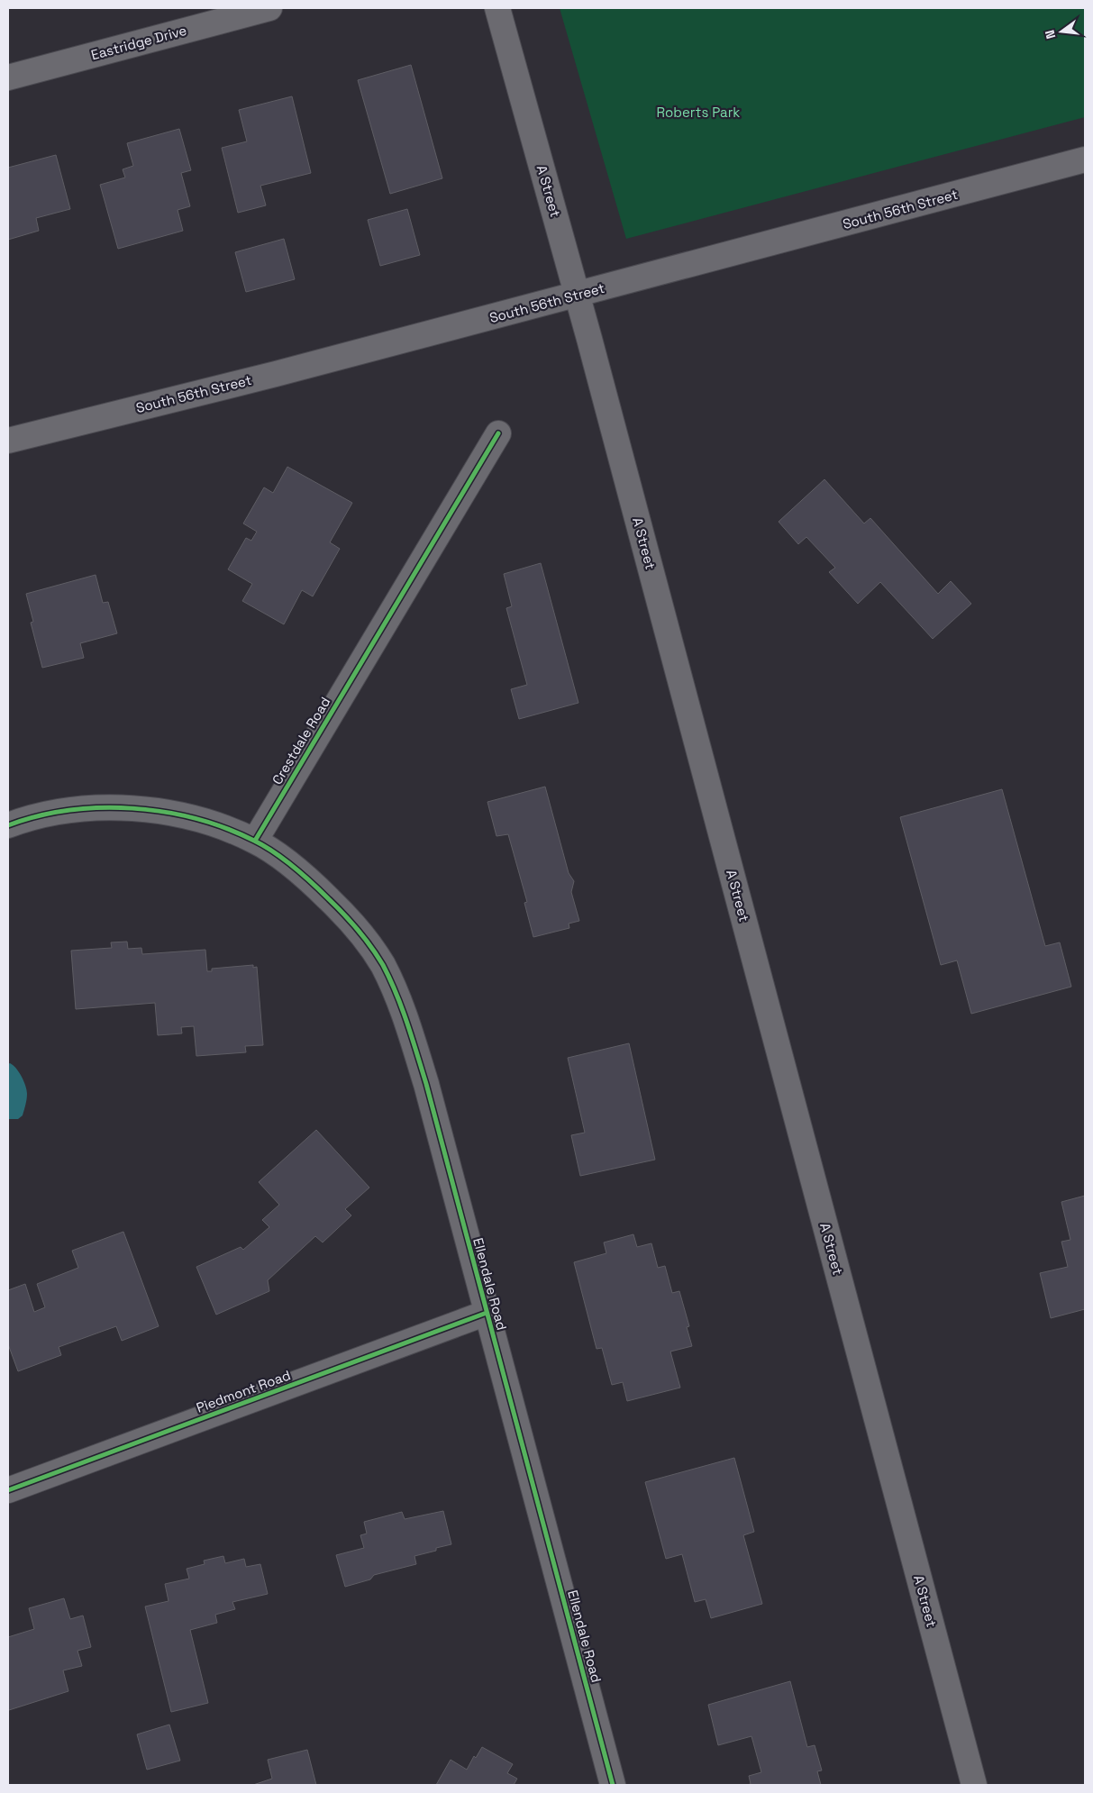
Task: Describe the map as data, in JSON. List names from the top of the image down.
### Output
{
  "streets": {
    "main road": [
      "Eastridge Drive",
      "A Street",
      "South 56th Street",
      "Crestdale Road",
      "Ellendale Road",
      "Piedmont Road"
    ]
  },
  "crossings": [
    ["A Street", "South 56th Street"],
    ["Crestdale Road", "Ellendale Road"],
    ["Ellendale Road", "Piedmont Road"]
  ],
  "parks": ["Roberts Park"],
  "north": "left"
}
